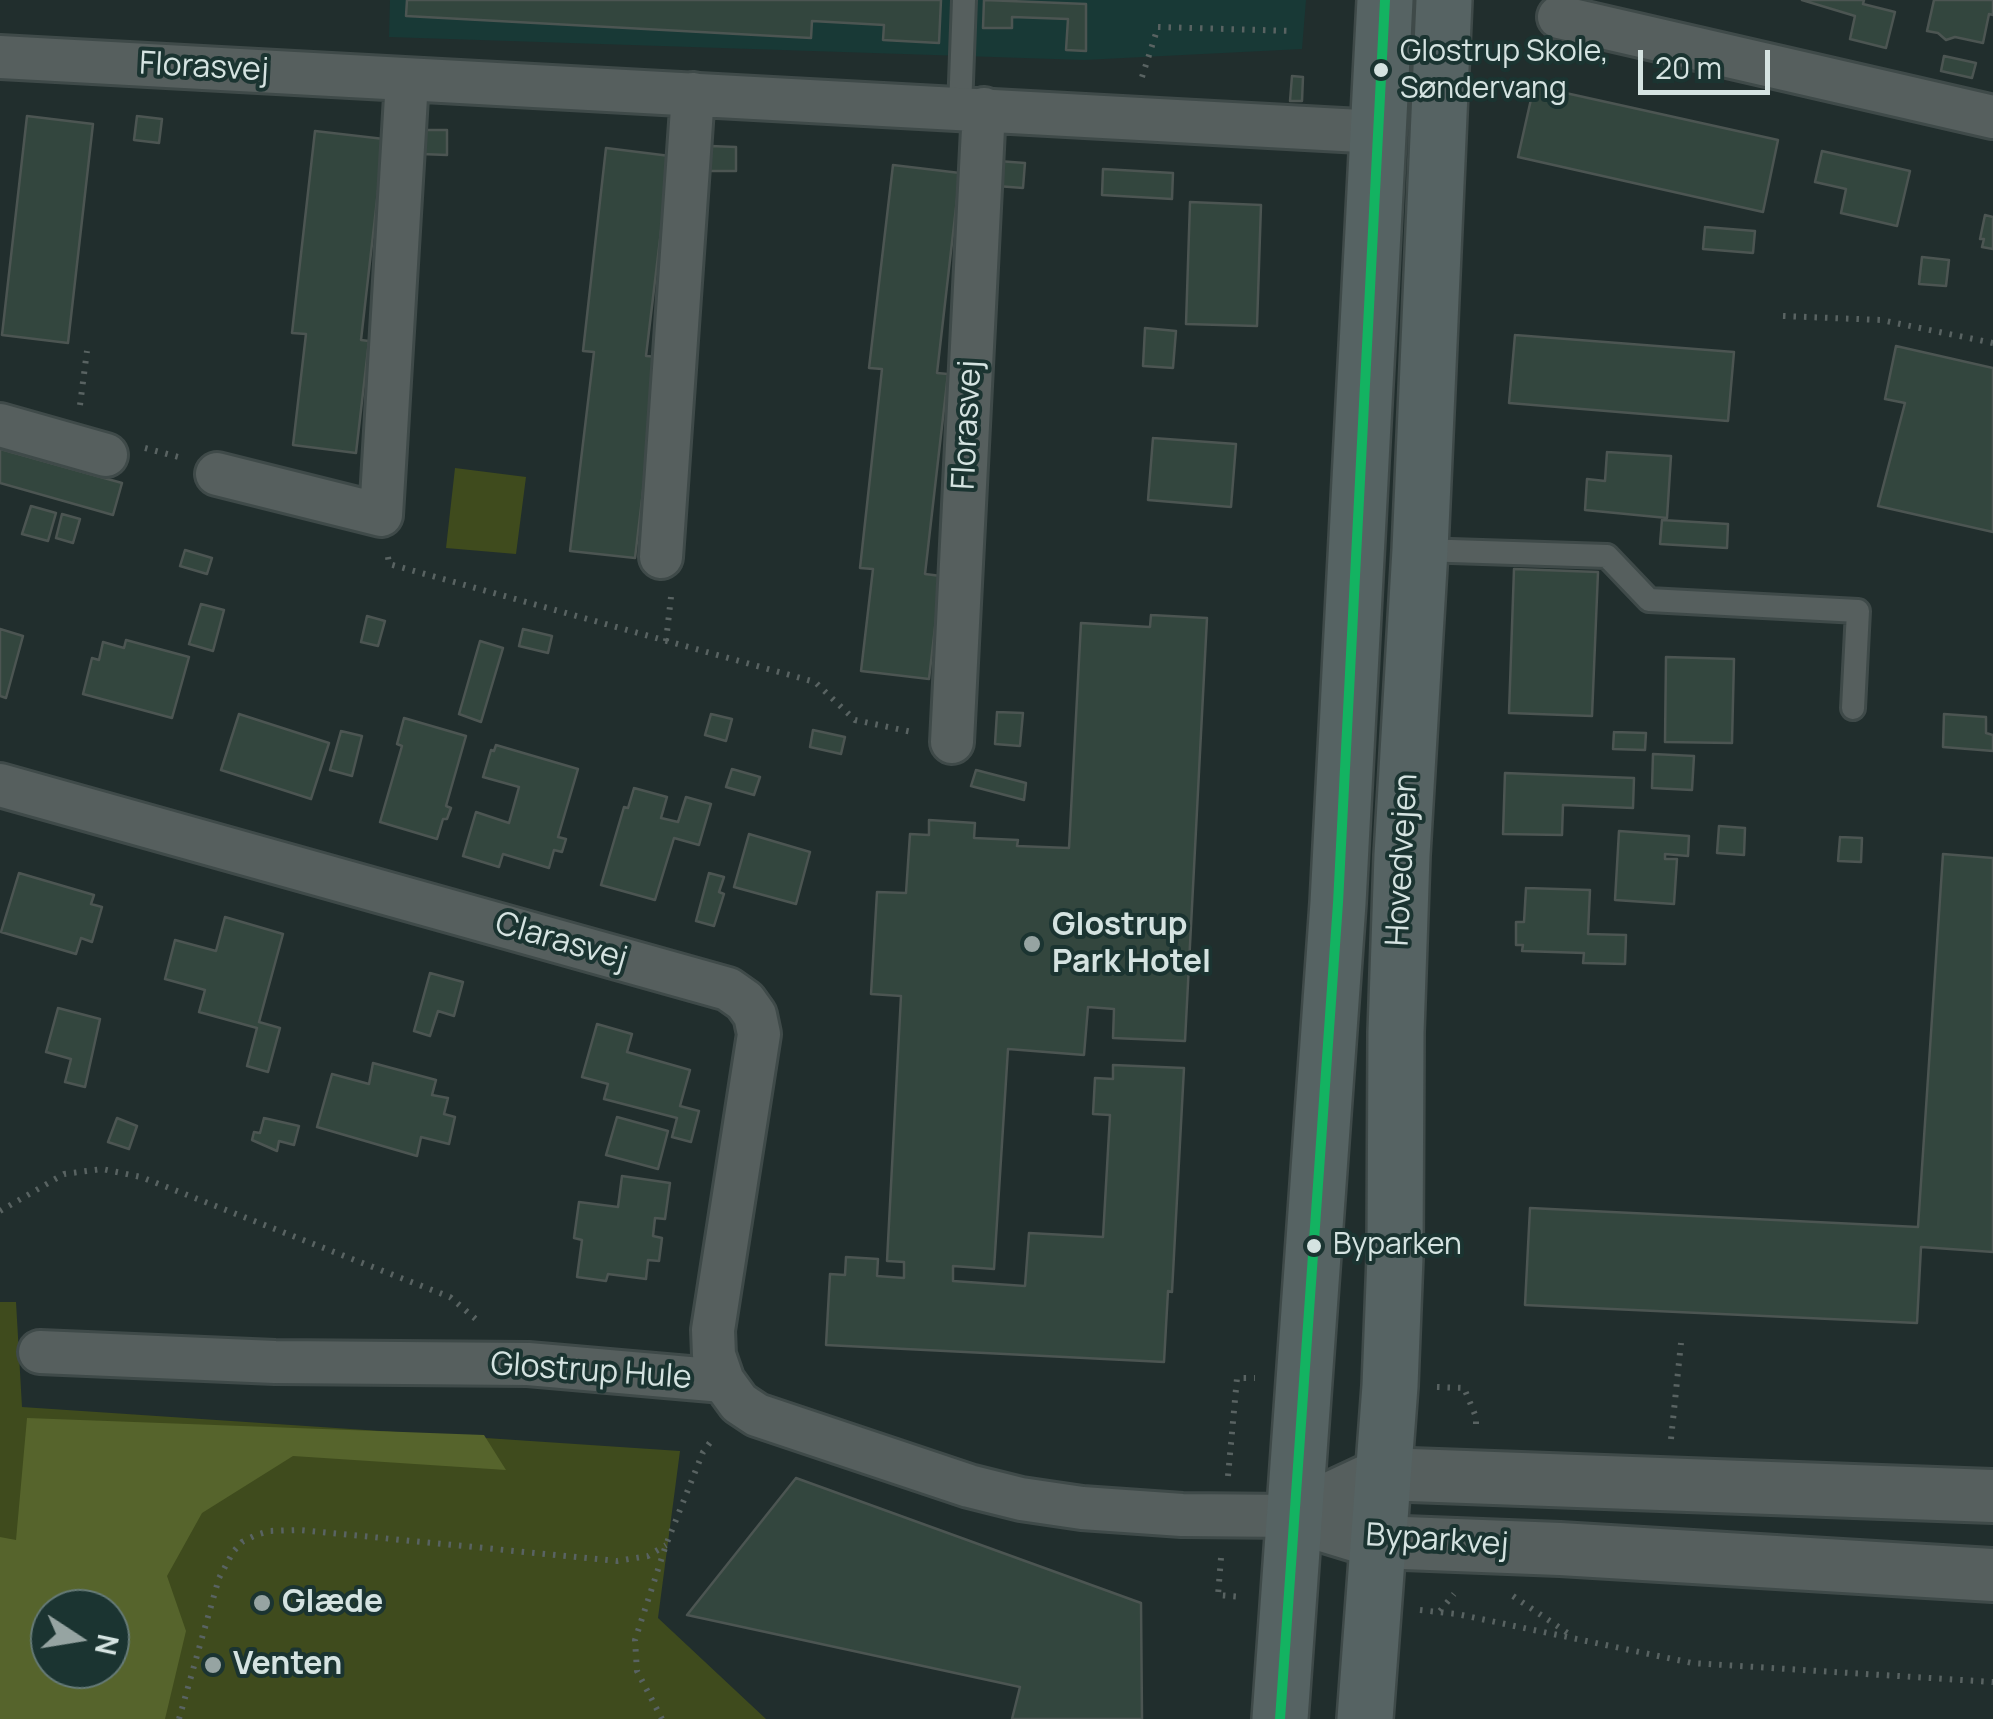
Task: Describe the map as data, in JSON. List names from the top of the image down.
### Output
{
  "streets": {
    "main road": ["Hovedvejen"],
    "street": [
      "Florasvej",
      "Clarasvej",
      "Glostrup Hule",
      "Byparkvej"
    ]
  },
  "crossings": [
    ["Florasvej", "Hovedvejen"],
    ["Hovedvejen", "Glostrup Hule"],
    ["Hovedvejen", "Byparkvej"],
    ["Clarasvej", "Glostrup Hule"],
    ["Glostrup Hule", "Byparkvej"]
  ],
  "places": [
    "Glostrup Skole, Søndervang",
    "Glostrup Park Hotel",
    "Byparken",
    "Glæde",
    "Venten"
  ],
  "scale_bar": "20 m",
  "north": "right"
}
